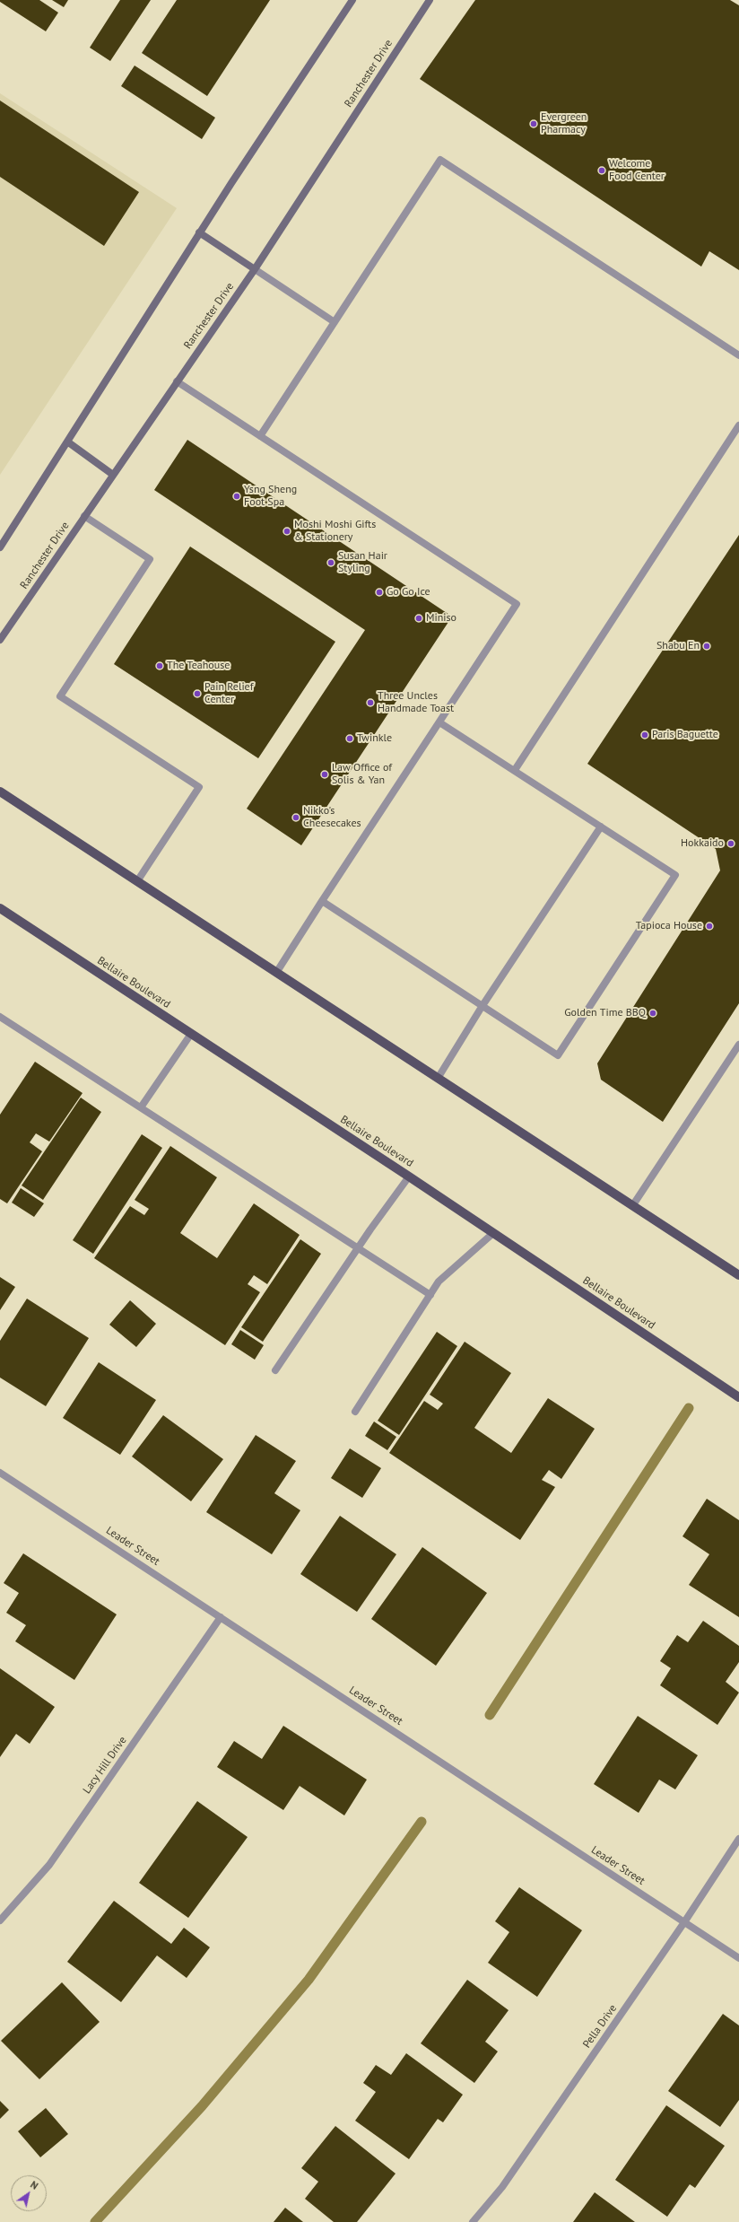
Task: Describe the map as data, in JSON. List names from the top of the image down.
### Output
{
  "streets": {
    "main road": ["Bellaire Boulevard"],
    "street": [
      "Ranchester Drive",
      "Leader Street",
      "Lacy Hill Drive",
      "Pella Drive"
    ]
  },
  "crossings": [
    ["Leader Street", "Lacy Hill Drive"],
    ["Leader Street", "Pella Drive"]
  ],
  "places": [
    "Evergreen Pharmacy",
    "Welcome Food Center",
    "Ysng Sheng Foot Spa",
    "Moshi Moshi Gifts & Stationery",
    "Susan Hair Styling",
    "Go Go Ice",
    "Miniso",
    "Shabu En",
    "The Teahouse",
    "Pain Relief Center",
    "Three Uncles Handmade Toast",
    "Paris Baguette",
    "Twinkle",
    "Law Office of Solis & Yan",
    "Nikko's Cheesecakes",
    "Hokkaido",
    "Tapioca House",
    "Golden Time BBQ"
  ],
  "north": "top right"
}
